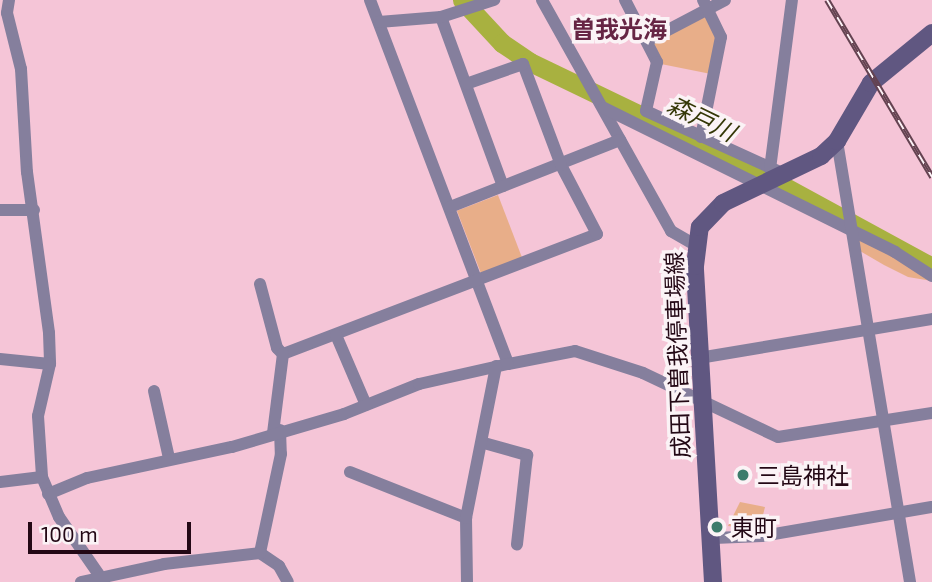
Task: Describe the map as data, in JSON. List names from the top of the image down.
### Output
{
  "streets": {
    "main road": ["成田下曽我停車場線"]
  },
  "districts": ["曽我光海"],
  "water": ["森戸川"],
  "places": ["三島神社", "東町"],
  "scale_bar": "100 m"
}
